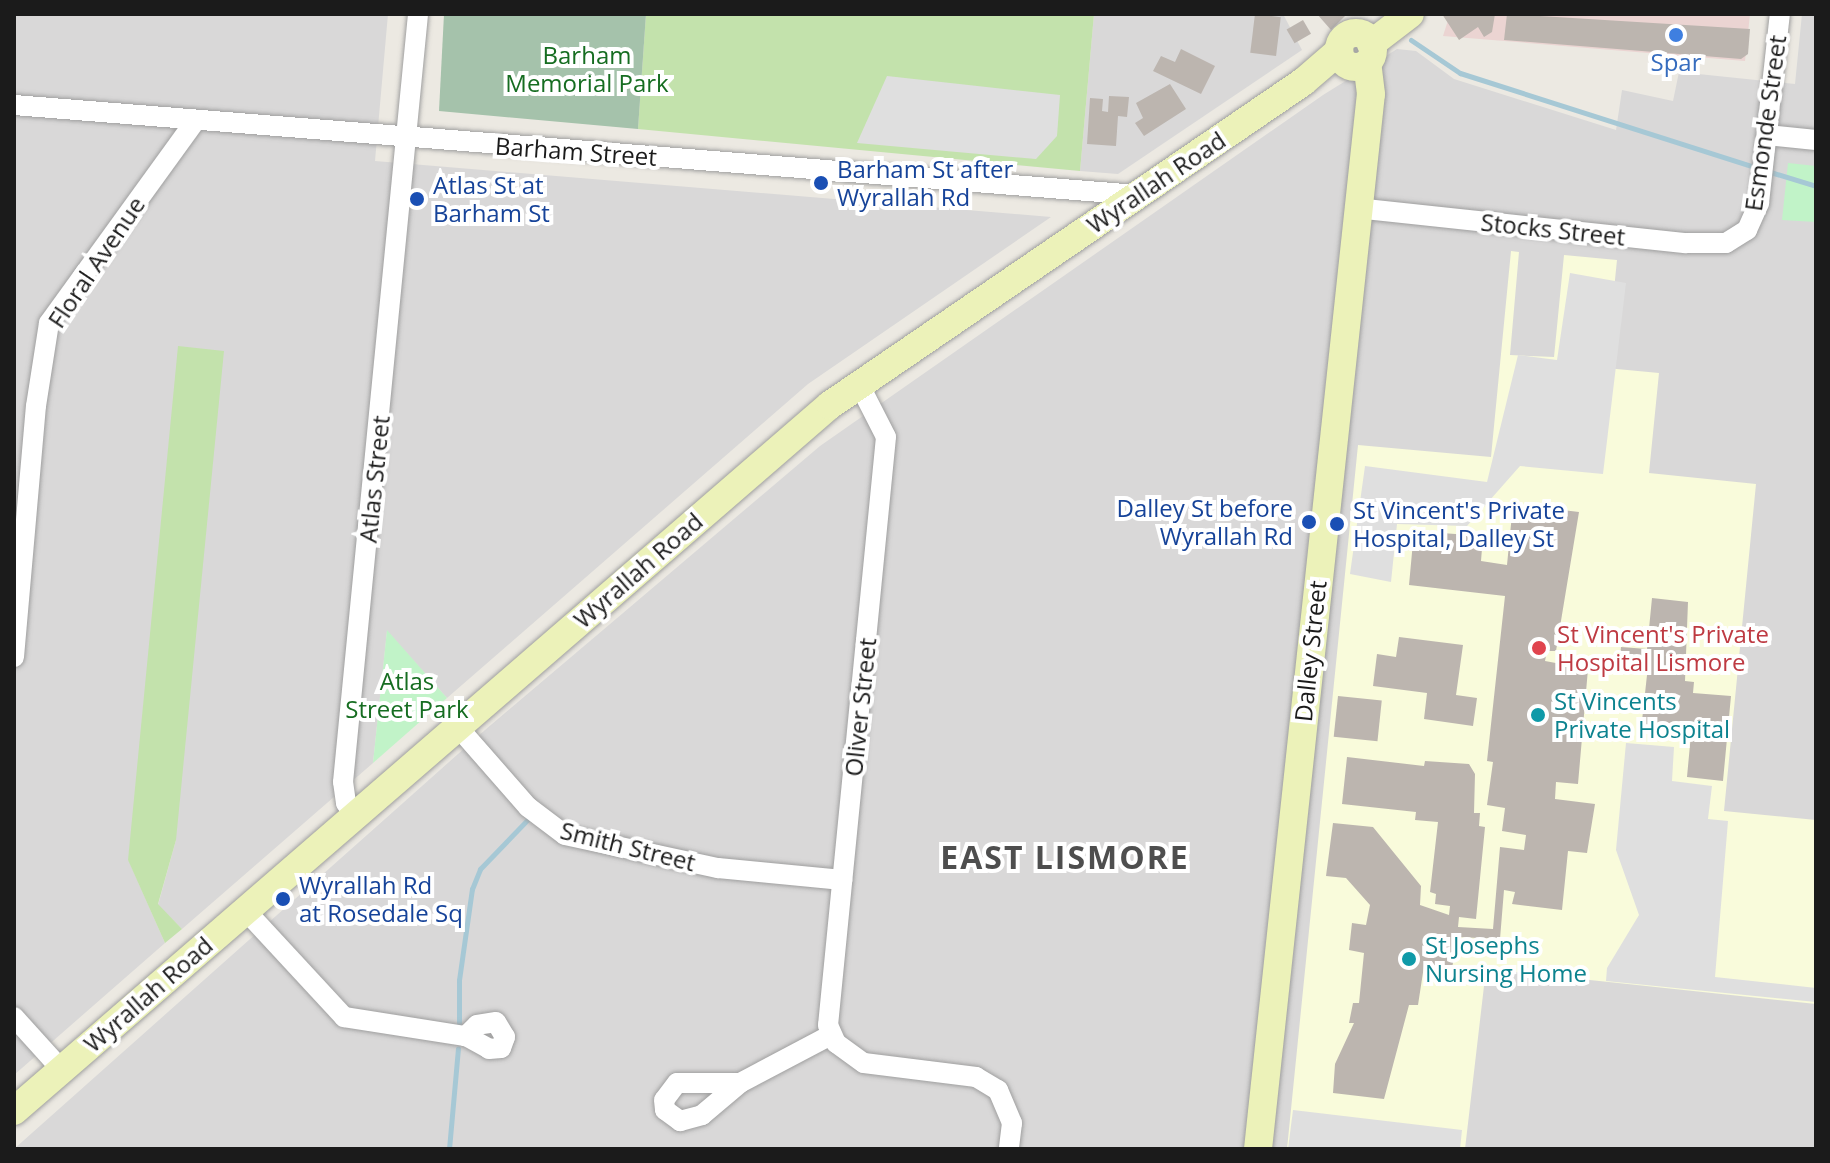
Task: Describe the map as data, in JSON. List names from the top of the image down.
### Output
{
  "streets": {
    "main road": ["Wyrallah Road", "Dalley Street"],
    "street": [
      "Esmonde Street",
      "Barham Street",
      "Stocks Street",
      "Floral Avenue",
      "Atlas Street",
      "Oliver Street",
      "Smith Street"
    ]
  },
  "crossings": [
    ["Esmonde Street", "Stocks Street"],
    ["Barham Street", "Wyrallah Road"],
    ["Barham Street", "Floral Avenue"],
    ["Barham Street", "Atlas Street"],
    ["Wyrallah Road", "Atlas Street"],
    ["Wyrallah Road", "Dalley Street"],
    ["Wyrallah Road", "Oliver Street"],
    ["Wyrallah Road", "Smith Street"],
    ["Stocks Street", "Dalley Street"],
    ["Oliver Street", "Smith Street"]
  ],
  "districts": ["EAST LISMORE"],
  "parks": ["Barham Memorial Park", "Atlas Street Park"],
  "places": [
    "Spar",
    "Barham St after Wyrallah Rd",
    "Atlas St at Barham St",
    "Dalley St before Wyrallah Rd",
    "St Vincent's Private Hospital, Dalley St",
    "St Vincent's Private Hospital Lismore",
    "St Vincents Private Hospital",
    "Wyrallah Rd at Rosedale Sq",
    "St Josephs Nursing Home"
  ]
}
